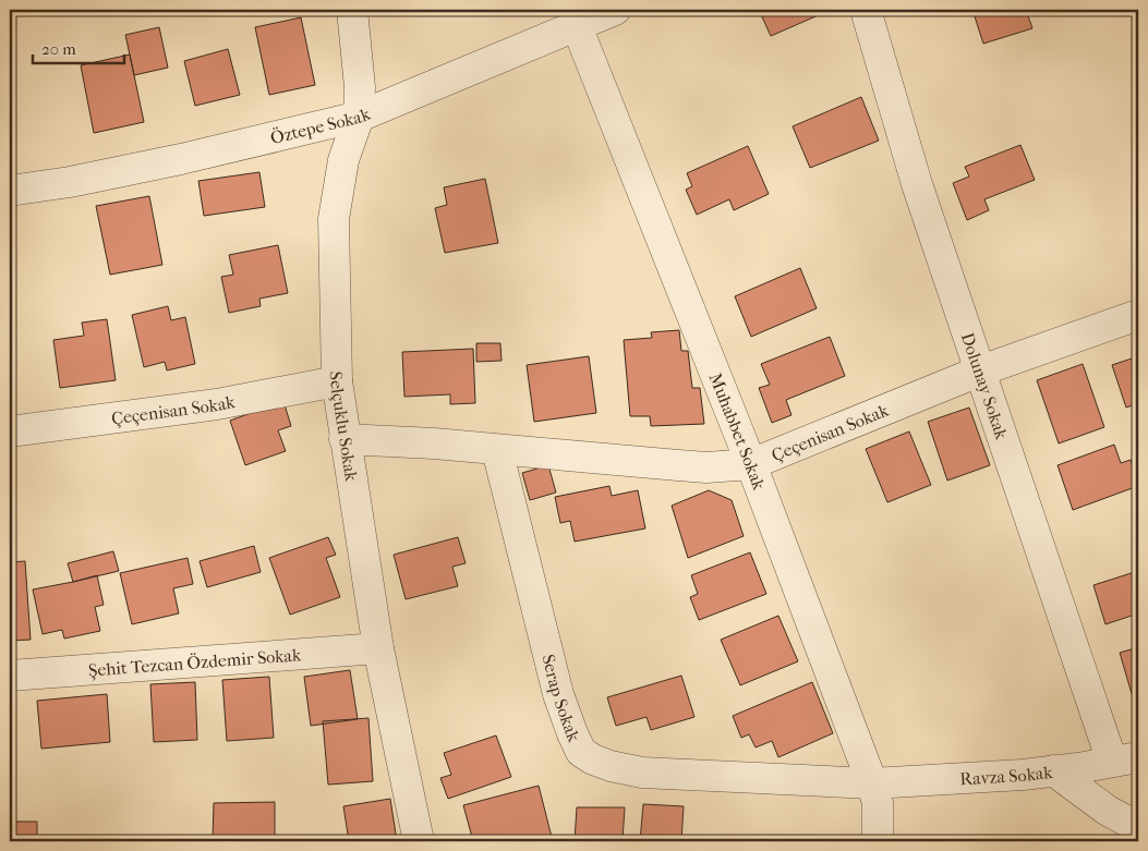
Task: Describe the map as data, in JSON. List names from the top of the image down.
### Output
{
  "streets": {
    "street": [
      "Öztepe Sokak",
      "Dolunay Sokak",
      "Çeçenisan Sokak",
      "Selçuklu Sokak",
      "Muhabbet Sokak",
      "Şehit Tezcan Özdemir Sokak",
      "Serap Sokak",
      "Ravza Sokak"
    ]
  },
  "crossings": [
    ["Öztepe Sokak", "Selçuklu Sokak"],
    ["Öztepe Sokak", "Muhabbet Sokak"],
    ["Dolunay Sokak", "Çeçenisan Sokak"],
    ["Dolunay Sokak", "Ravza Sokak"],
    ["Çeçenisan Sokak", "Selçuklu Sokak"],
    ["Çeçenisan Sokak", "Muhabbet Sokak"],
    ["Çeçenisan Sokak", "Serap Sokak"],
    ["Selçuklu Sokak", "Şehit Tezcan Özdemir Sokak"],
    ["Muhabbet Sokak", "Serap Sokak"],
    ["Muhabbet Sokak", "Ravza Sokak"],
    ["Serap Sokak", "Ravza Sokak"]
  ],
  "scale_bar": "20 m"
}
